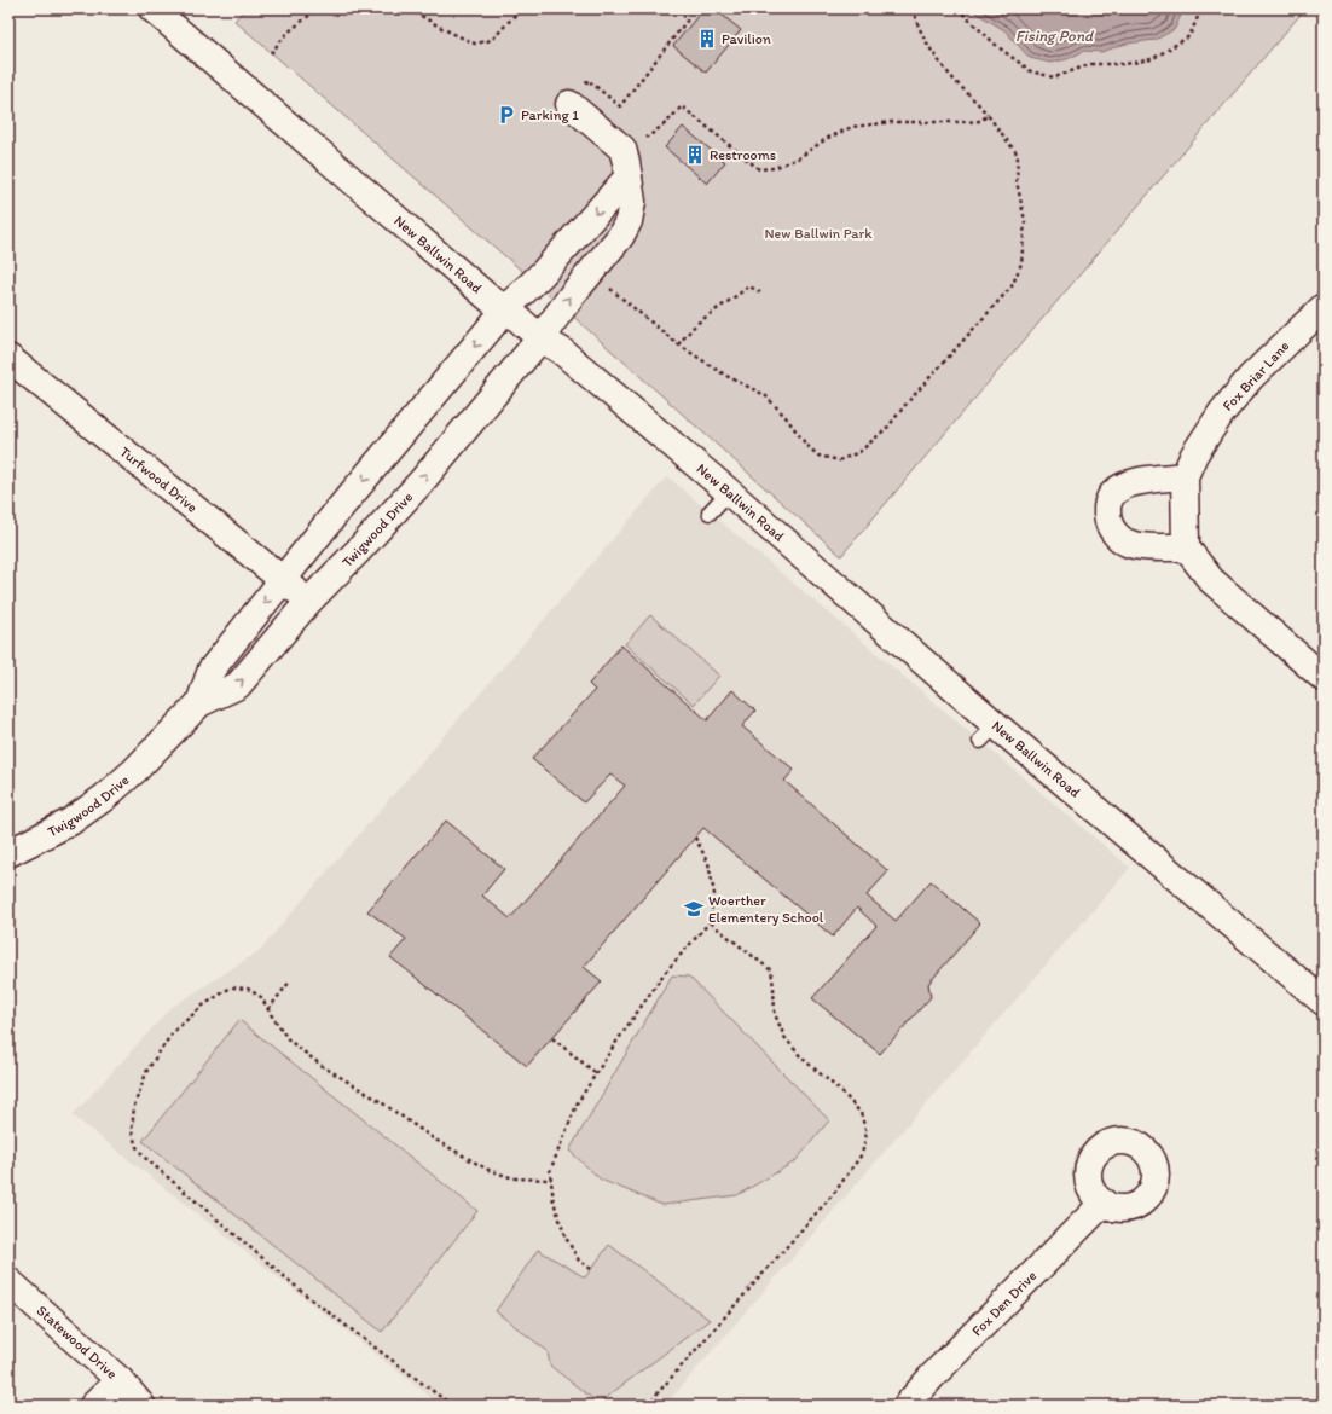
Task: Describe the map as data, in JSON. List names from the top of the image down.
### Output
{
  "streets": {
    "street": [
      "New Ballwin Road",
      "Fox Briar Lane",
      "Turfwood Drive",
      "Twigwood Drive",
      "Fox Den Drive",
      "Statewood Drive"
    ]
  },
  "crossings": [
    ["New Ballwin Road", "Twigwood Drive"],
    ["Turfwood Drive", "Twigwood Drive"]
  ],
  "water": ["Fising Pond"],
  "parks": ["New Ballwin Park"],
  "places": {
    "building": ["Pavilion", "Restrooms"],
    "parking": ["Parking 1"],
    "school or university": ["Woerther Elementery School"]
  }
}
